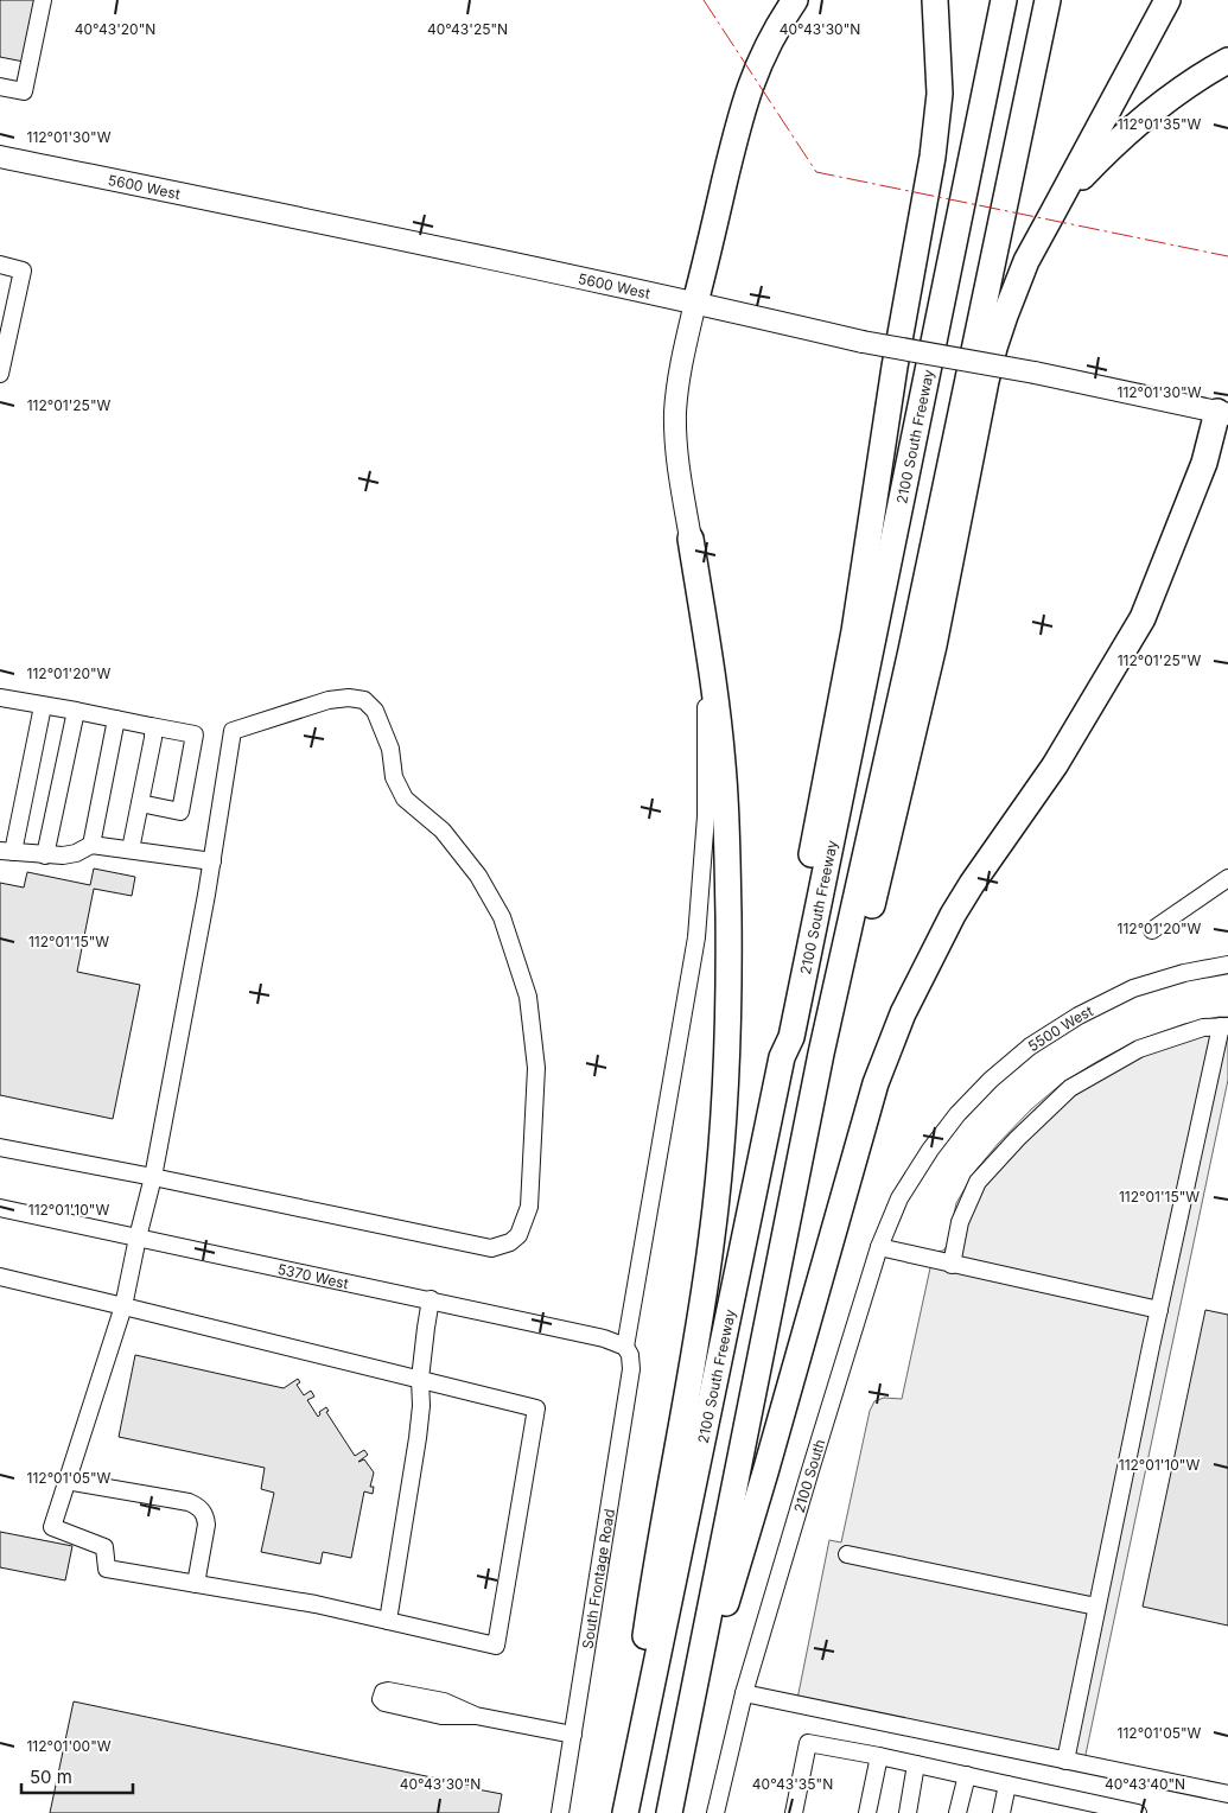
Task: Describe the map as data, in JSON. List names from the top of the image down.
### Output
{
  "streets": {
    "highway": ["2100 South Freeway"],
    "main road": ["5600 West"],
    "street": [
      "5500 West",
      "5370 West",
      "2100 South",
      "South Frontage Road"
    ]
  },
  "crossings": [
    ["5500 West", "2100 South"],
    ["5370 West", "South Frontage Road"]
  ],
  "scale_bar": "50 m",
  "coordinates": [
    "40°43'20\"N",
    "40°43'25\"N",
    "40°43'30\"N",
    "112°01'35\"W",
    "112°01'30\"W",
    "112°01'25\"W",
    "112°01'20\"W",
    "112°01'15\"W",
    "112°01'10\"W",
    "112°01'05\"W",
    "112°01'00\"W",
    "40°43'35\"N",
    "40°43'40\"N"
  ]
}
